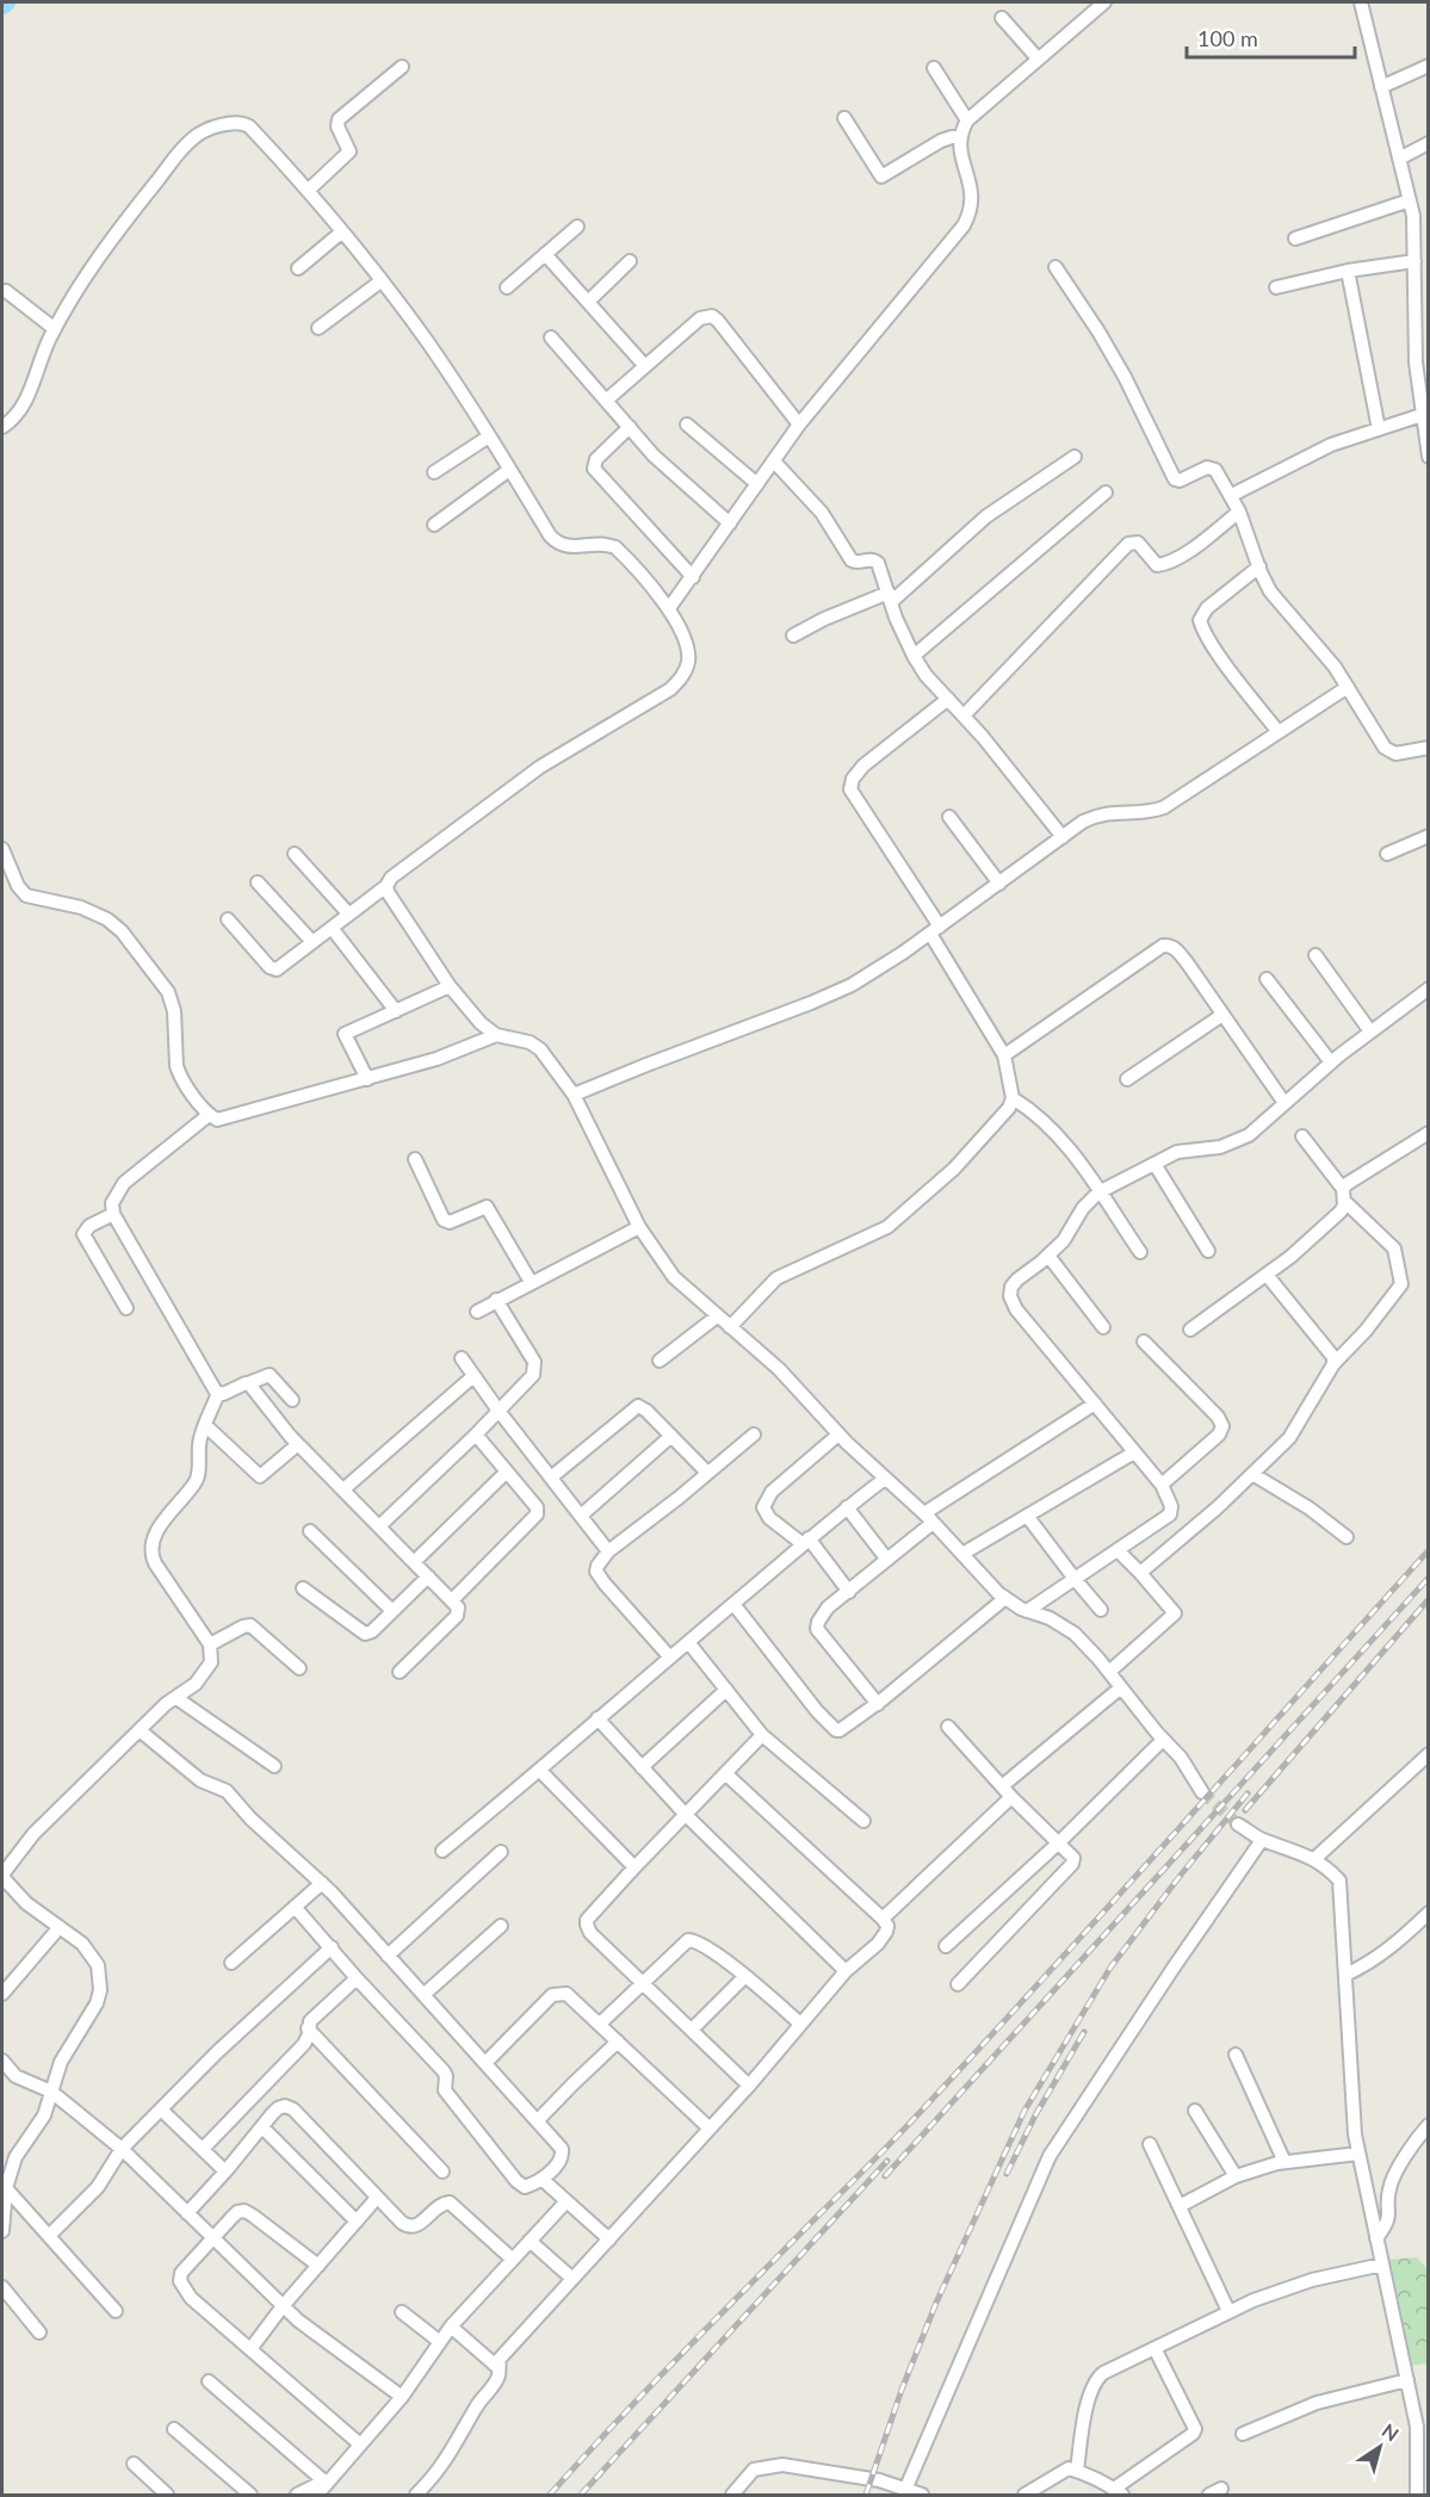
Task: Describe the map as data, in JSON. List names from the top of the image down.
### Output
{
  "scale_bar": "100 m",
  "north": "top right"
}
